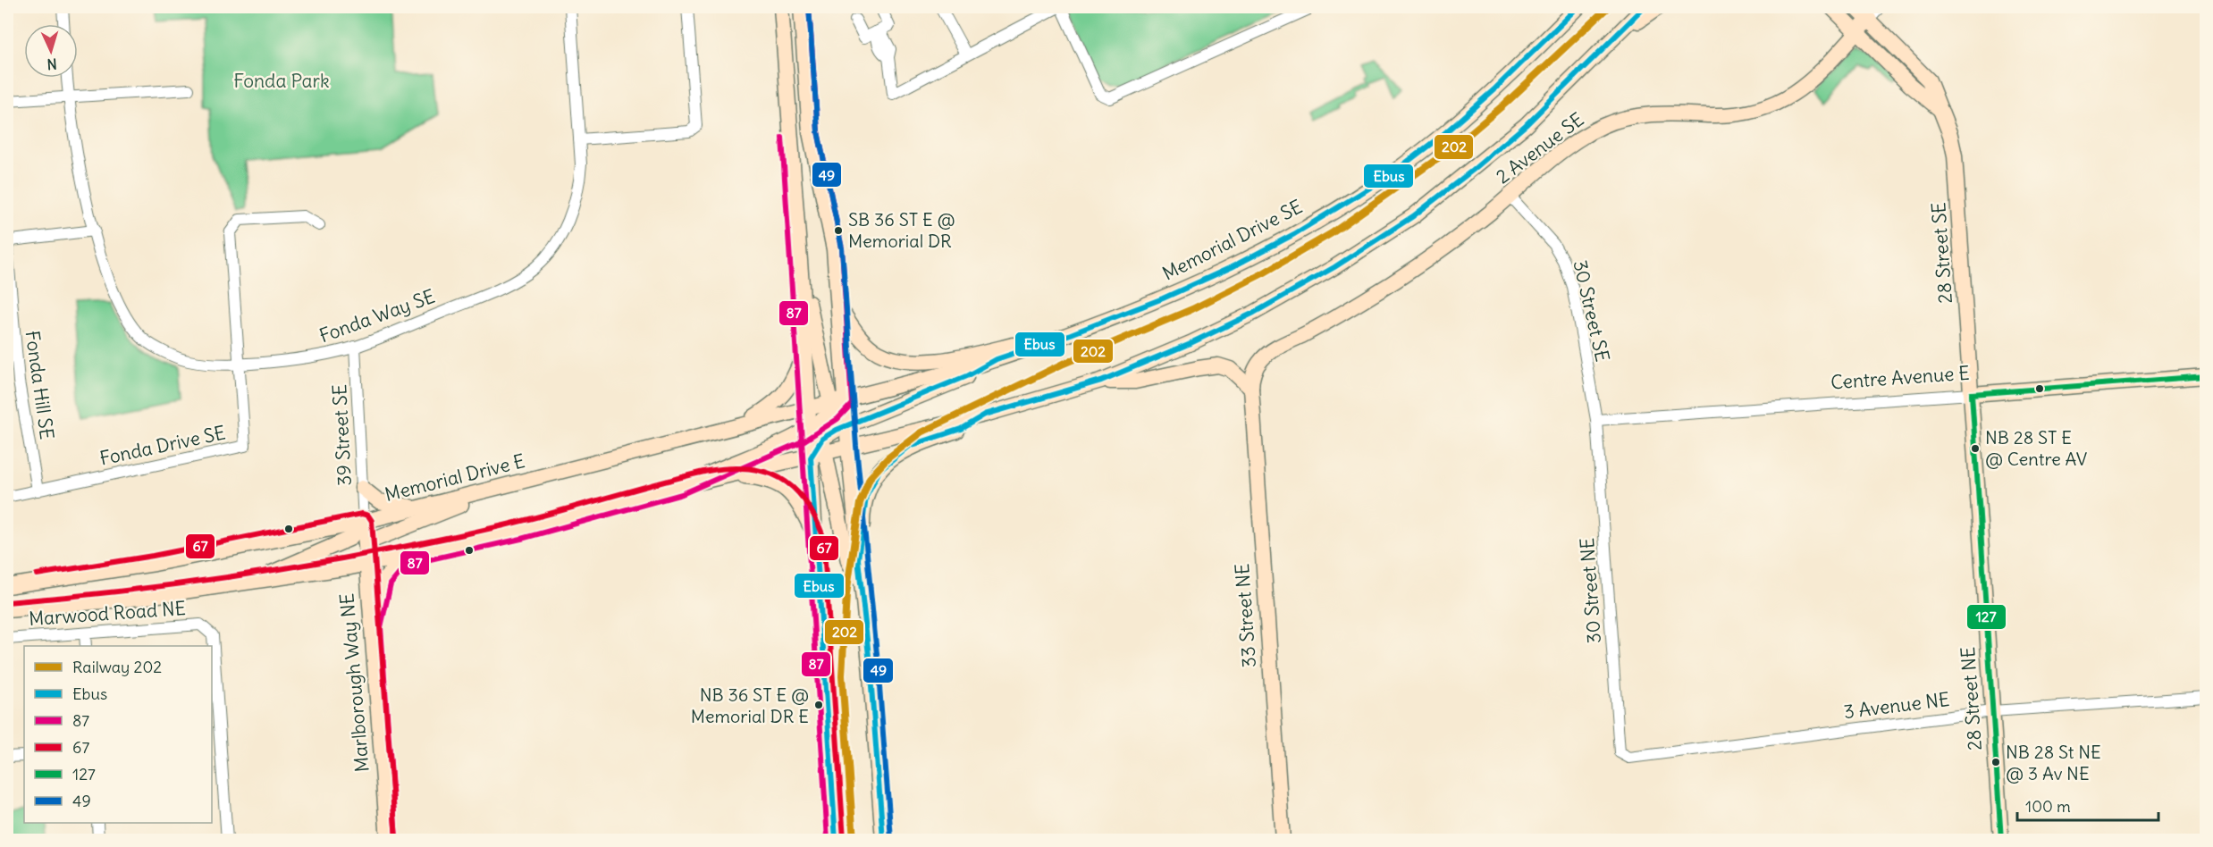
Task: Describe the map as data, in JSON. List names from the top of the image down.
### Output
{
  "streets": {
    "main road": [
      "2 Avenue SE",
      "Memorial Drive SE",
      "28 Street SE",
      "Centre Avenue E",
      "Memorial Drive E",
      "33 Street NE",
      "Marlborough Way NE",
      "28 Street NE"
    ],
    "street": [
      "30 Street SE",
      "Fonda Way SE",
      "Fonda Hill SE",
      "39 Street SE",
      "Fonda Drive SE",
      "30 Street NE",
      "Marwood Road NE",
      "3 Avenue NE"
    ]
  },
  "crossings": [
    ["2 Avenue SE", "28 Street SE"],
    ["2 Avenue SE", "30 Street SE"],
    ["2 Avenue SE", "33 Street NE"],
    ["Memorial Drive SE", "Memorial Drive E"],
    ["28 Street SE", "Centre Avenue E"],
    ["28 Street SE", "28 Street NE"],
    ["30 Street SE", "Centre Avenue E"],
    ["30 Street SE", "30 Street NE"],
    ["Fonda Way SE", "Fonda Hill SE"],
    ["Fonda Way SE", "39 Street SE"],
    ["Fonda Way SE", "Fonda Drive SE"],
    ["Centre Avenue E", "30 Street NE"],
    ["Centre Avenue E", "28 Street NE"],
    ["Fonda Hill SE", "Fonda Drive SE"],
    ["39 Street SE", "Memorial Drive E"],
    ["39 Street SE", "Marlborough Way NE"],
    ["Memorial Drive E", "Marlborough Way NE"],
    ["30 Street NE", "3 Avenue NE"],
    ["28 Street NE", "3 Avenue NE"]
  ],
  "parks": ["Fonda Park"],
  "places": [
    "SB 36 ST E @ Memorial DR",
    "NB 28 ST E @ Centre AV",
    "NB 36 ST E @ Memorial DR E",
    "NB 28 St NE @ 3 Av NE"
  ],
  "lines": [
    "rail line 202",
    "transit line Ebus",
    "transit line 87",
    "transit line 49",
    "transit line 127",
    "transit line 67"
  ],
  "legend": [
    "Railway 202",
    "Ebus",
    "87",
    "67",
    "127",
    "49"
  ],
  "scale_bar": "100 m",
  "north": "bottom"
}
